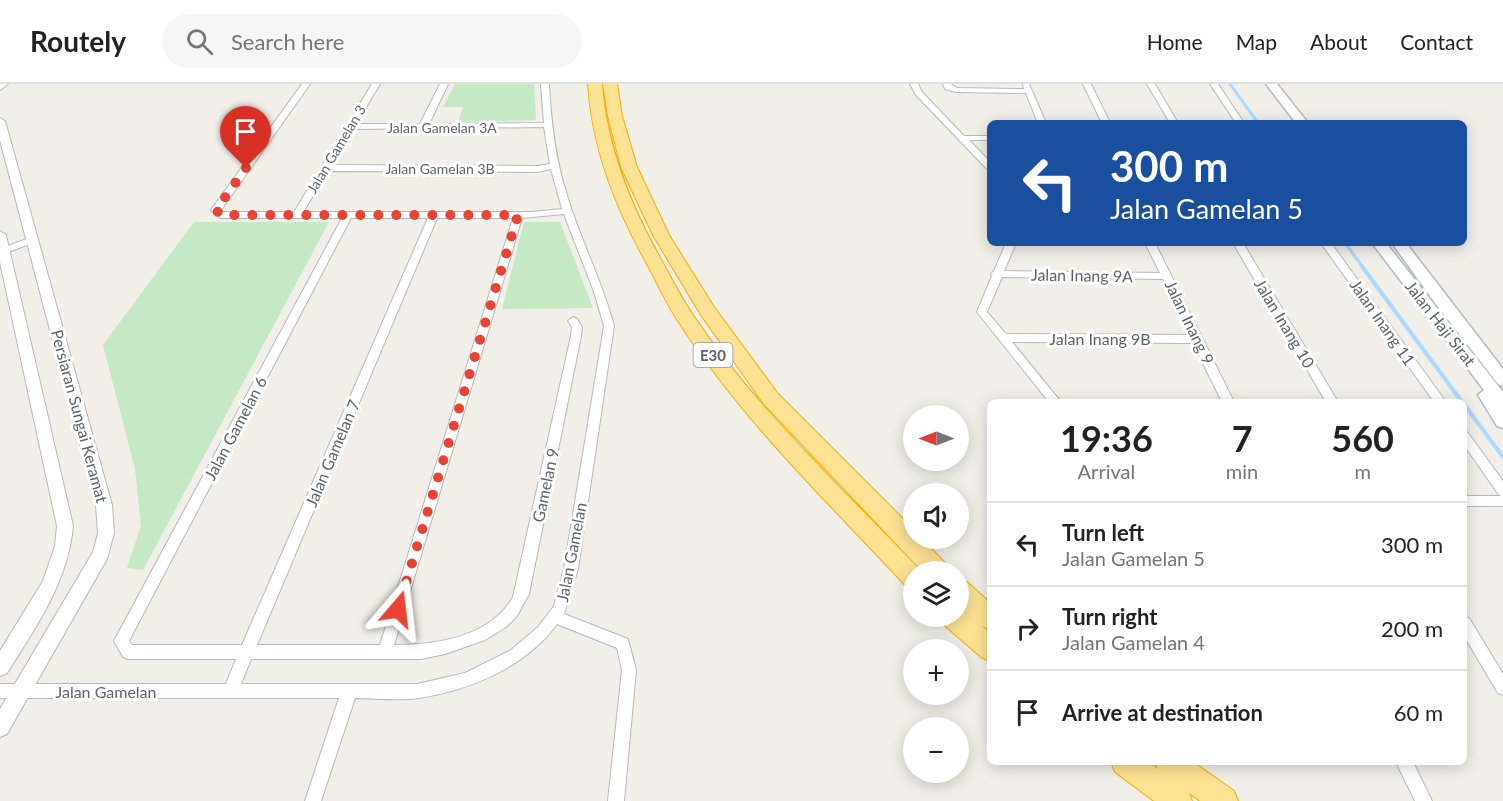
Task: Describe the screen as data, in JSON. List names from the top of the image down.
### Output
{
  "streets": {
    "highway": ["E30"],
    "main road": ["Jalan Haji Sirat"],
    "street": [
      "Jalan Gamelan 3A",
      "Jalan Gamelan 3",
      "Jalan Gamelan 3B",
      "Jalan Inang 9A",
      "Jalan Inang 9",
      "Jalan Inang 11",
      "Jalan Inang 10",
      "Jalan Inang 9B",
      "Persiaran Sungai Keramat",
      "Jalan Gamelan 6",
      "Jalan Gamelan 7",
      "Gamelan 9",
      "Jalan Gamelan"
    ]
  },
  "crossings": [
    ["Jalan Gamelan 3A", "Jalan Gamelan 3"],
    ["Jalan Gamelan 3A", "Jalan Gamelan"],
    ["Jalan Gamelan 3", "Jalan Gamelan 3B"],
    ["Jalan Gamelan 3B", "Jalan Gamelan"],
    ["Jalan Inang 9A", "Jalan Inang 9"],
    ["Jalan Inang 9", "Jalan Inang 9B"],
    ["Persiaran Sungai Keramat", "Jalan Gamelan"],
    ["Jalan Gamelan 6", "Gamelan 9"],
    ["Jalan Gamelan 7", "Gamelan 9"],
    ["Jalan Gamelan 7", "Jalan Gamelan"]
  ],
  "north": "left",
  "page": {
    "header": "Routely",
    "search": "Search here",
    "nav": [
      "Home",
      "Map",
      "About",
      "Contact"
    ],
    "turn": ["300 m", "Jalan Gamelan 5"],
    "eta": [
      "19:36",
      "Arrival",
      "7",
      "min",
      "560",
      "m"
    ],
    "map_buttons": ["+", "−"],
    "list": [
      {
        "name": "Turn left",
        "note": "Jalan Gamelan 5",
        "value": "300 m"
      },
      {
        "name": "Turn right",
        "note": "Jalan Gamelan 4",
        "value": "200 m"
      },
      {
        "name": "Arrive at destination",
        "value": "60 m"
      }
    ]
  }
}
